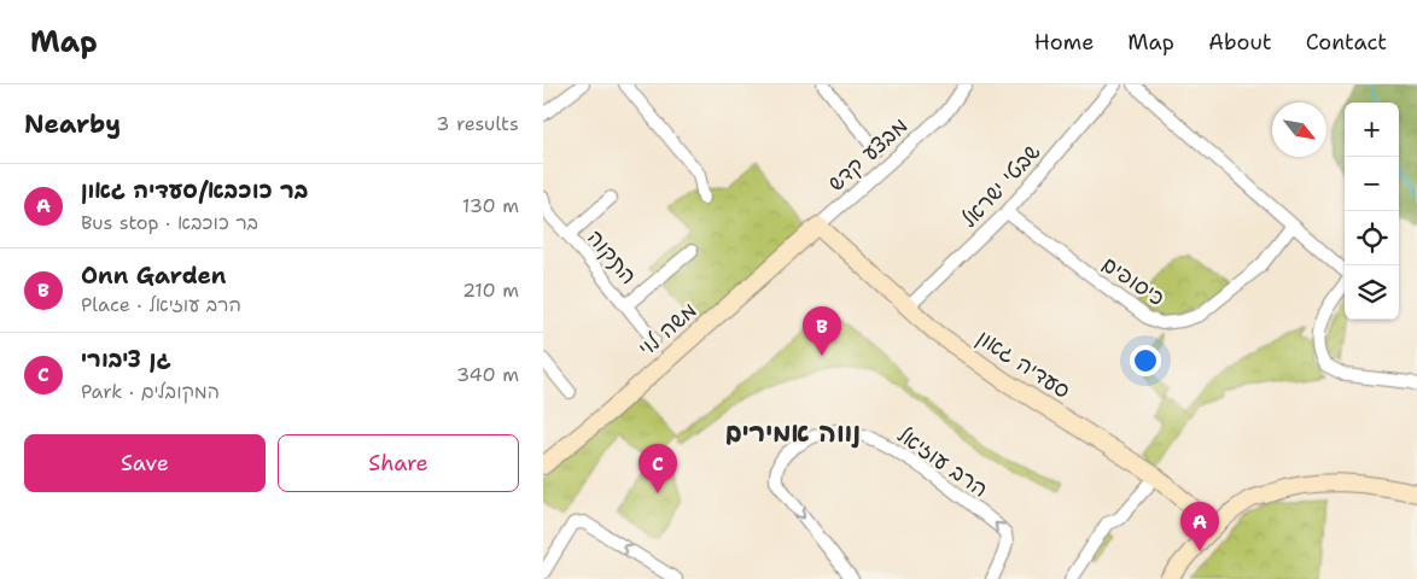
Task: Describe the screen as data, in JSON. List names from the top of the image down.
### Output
{
  "streets": {
    "street": [
      "מבצע קדש",
      "שבטי ישראל",
      "התקוה",
      "כיסופים",
      "משה לוי",
      "סעדיה גאון",
      "הרב עוזיאל"
    ]
  },
  "crossings": [
    ["מבצע קדש", "משה לוי"],
    ["מבצע קדש", "סעדיה גאון"],
    ["שבטי ישראל", "כיסופים"],
    ["שבטי ישראל", "סעדיה גאון"],
    ["משה לוי", "סעדיה גאון"]
  ],
  "districts": ["נווה אמירים"],
  "north": "bottom right",
  "page": {
    "header": "Map",
    "nav": [
      "Home",
      "Map",
      "About",
      "Contact"
    ],
    "heading": ["Nearby", "3 results"],
    "map_buttons": ["+", "−"],
    "list": [
      {
        "mark": "A",
        "name": "בר כוכבא/סעדיה גאון",
        "note": "Bus stop · בר כוכבא",
        "value": "130 m"
      },
      {
        "mark": "B",
        "name": "Onn Garden",
        "note": "Place · הרב עוזיאל",
        "value": "210 m"
      },
      {
        "mark": "C",
        "name": "גן ציבורי",
        "note": "Park · המקובלים",
        "value": "340 m"
      }
    ],
    "pins": ["B", "C", "A"],
    "buttons": ["Save", "Share"]
  }
}
